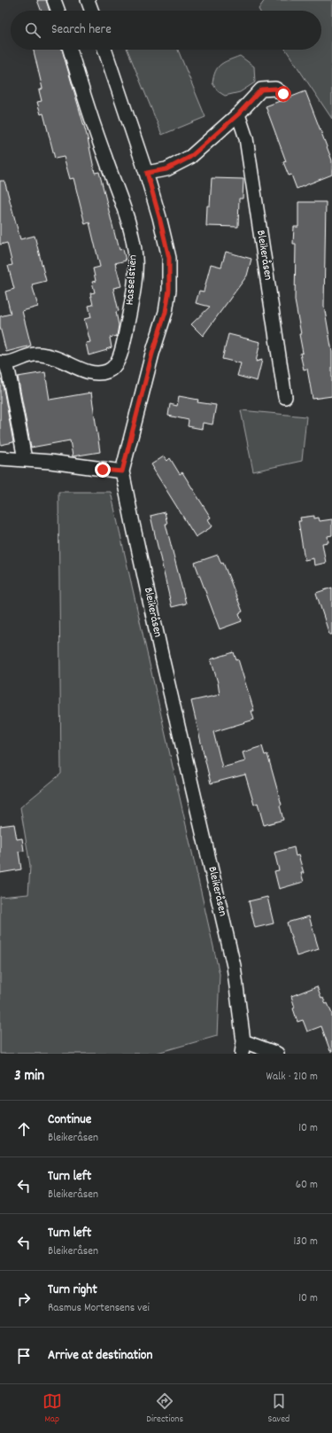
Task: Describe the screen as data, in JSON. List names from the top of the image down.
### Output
{
  "streets": {
    "street": ["Bleikeråsen", "Hasselstien"]
  },
  "page": {
    "search": "Search here",
    "heading": ["3 min", "Walk · 210 m"],
    "list": [
      ["Continue", "Bleikeråsen", "10 m"],
      ["Turn left", "Bleikeråsen", "60 m"],
      ["Turn left", "Bleikeråsen", "130 m"],
      ["Turn right", "Rasmus Mortensens vei", "10 m"],
      "Arrive at destination"
    ],
    "nav": ["Map", "Directions", "Saved"]
  }
}
